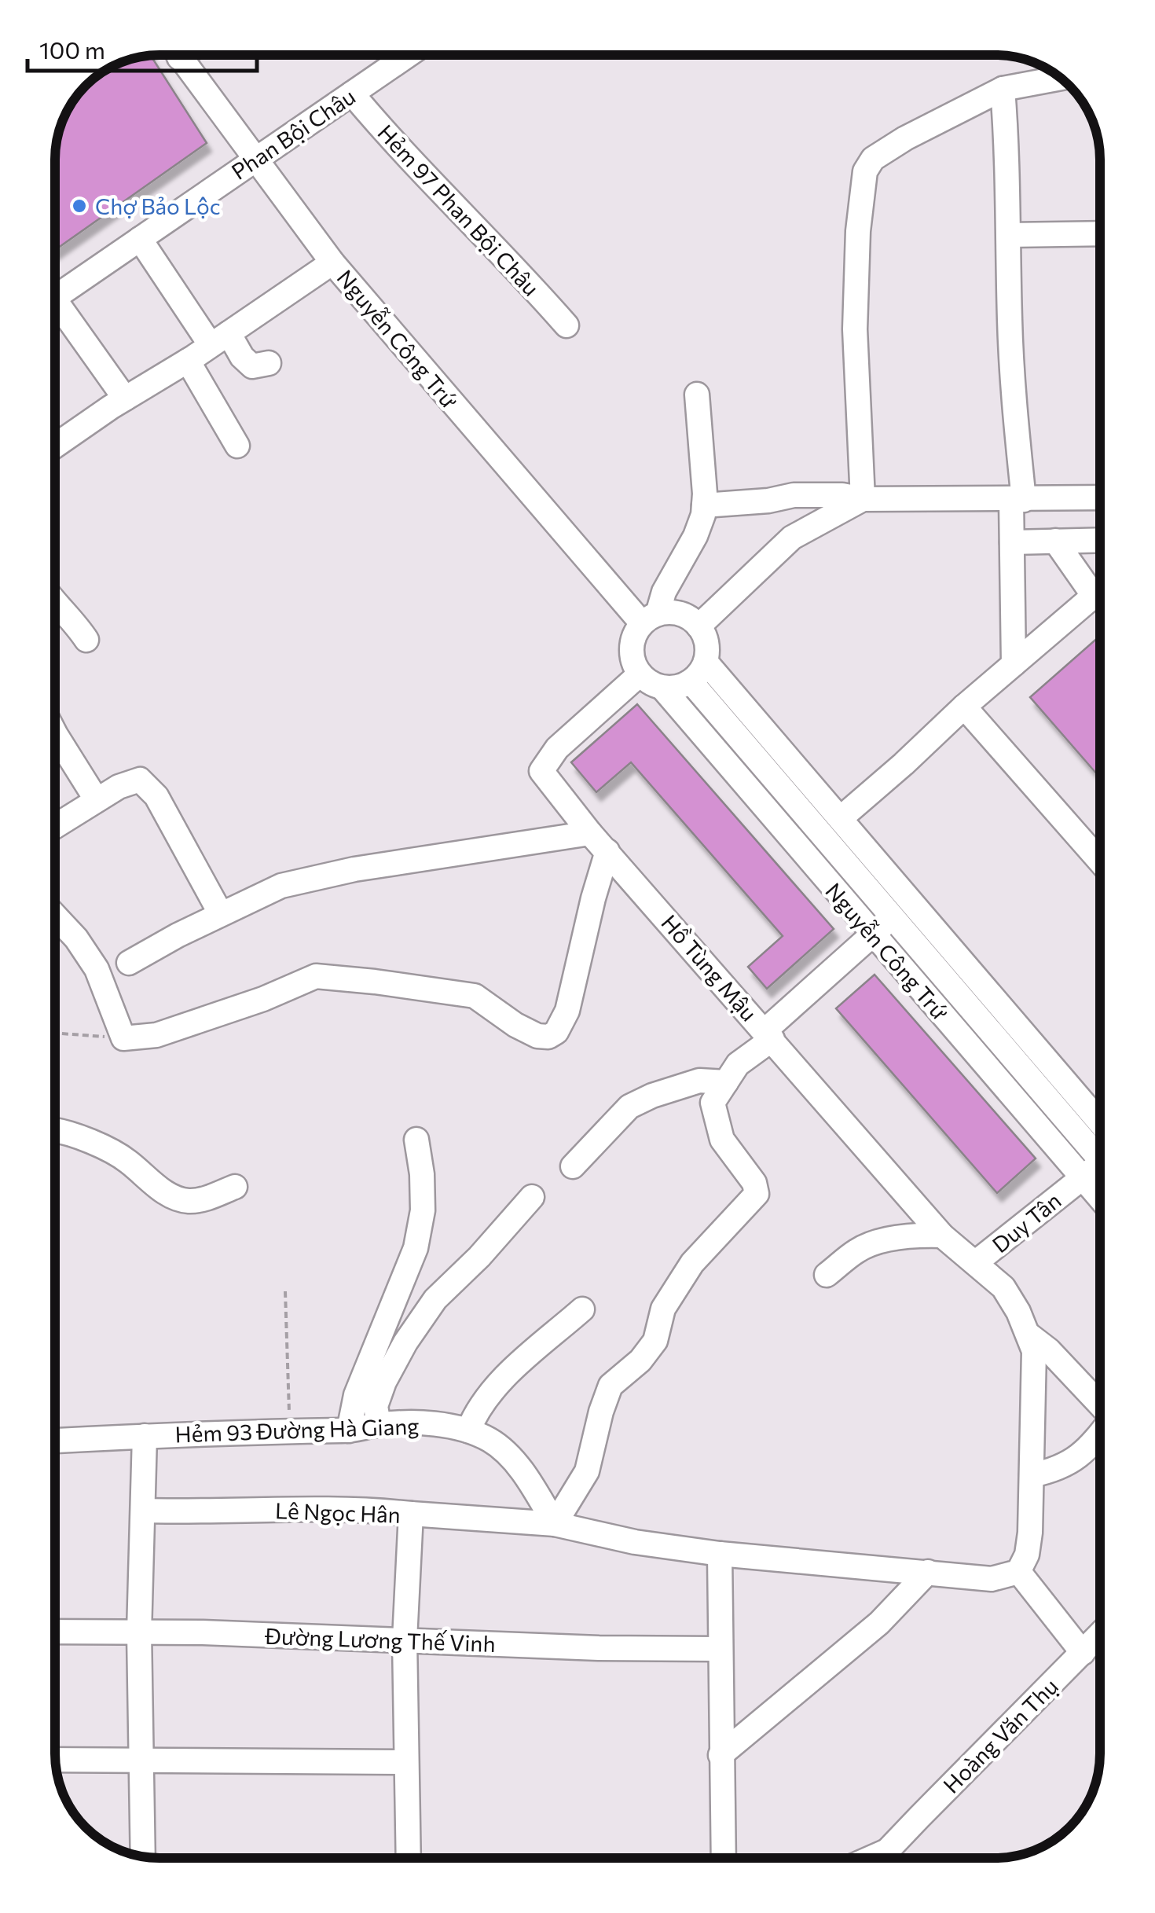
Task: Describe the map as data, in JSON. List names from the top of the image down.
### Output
{
  "streets": {
    "street": [
      "Phan Bội Châu",
      "Hẻm 97 Phan Bội Châu",
      "Nguyễn Công Trứ",
      "Hồ Tùng Mậu",
      "Duy Tân",
      "Hẻm 93 Đường Hà Giang",
      "Lê Ngọc Hân",
      "Đường Lương Thế Vinh",
      "Hoàng Văn Thụ"
    ]
  },
  "crossings": [
    ["Phan Bội Châu", "Hẻm 97 Phan Bội Châu"],
    ["Phan Bội Châu", "Nguyễn Công Trứ"],
    ["Nguyễn Công Trứ", "Hồ Tùng Mậu"],
    ["Nguyễn Công Trứ", "Duy Tân"],
    ["Hồ Tùng Mậu", "Duy Tân"],
    ["Lê Ngọc Hân", "Đường Lương Thế Vinh"]
  ],
  "places": ["Chợ Bảo Lộc"],
  "scale_bar": "100 m"
}
